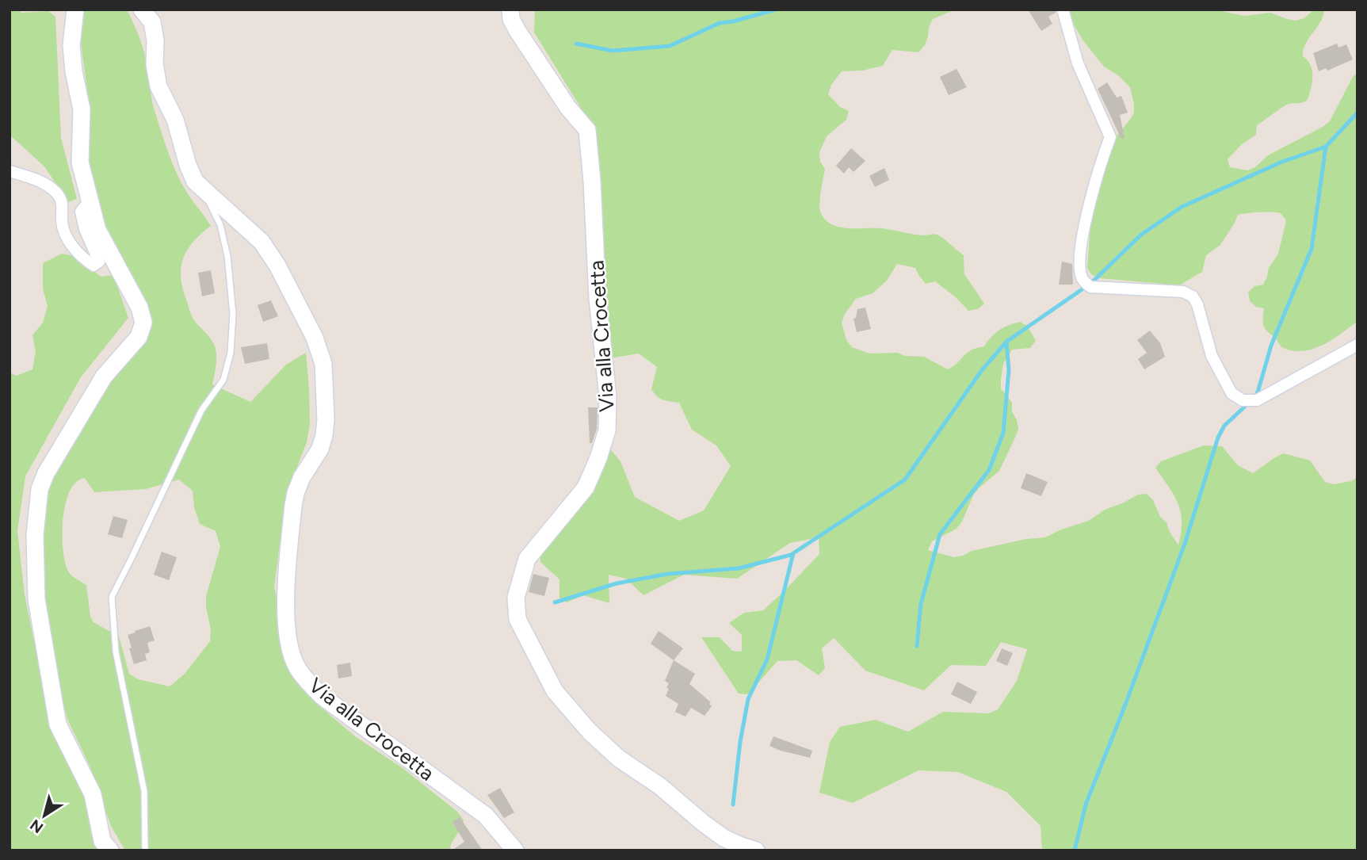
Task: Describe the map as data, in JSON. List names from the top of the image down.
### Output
{
  "streets": {
    "street": ["Via alla Crocetta"]
  },
  "north": "bottom left"
}
